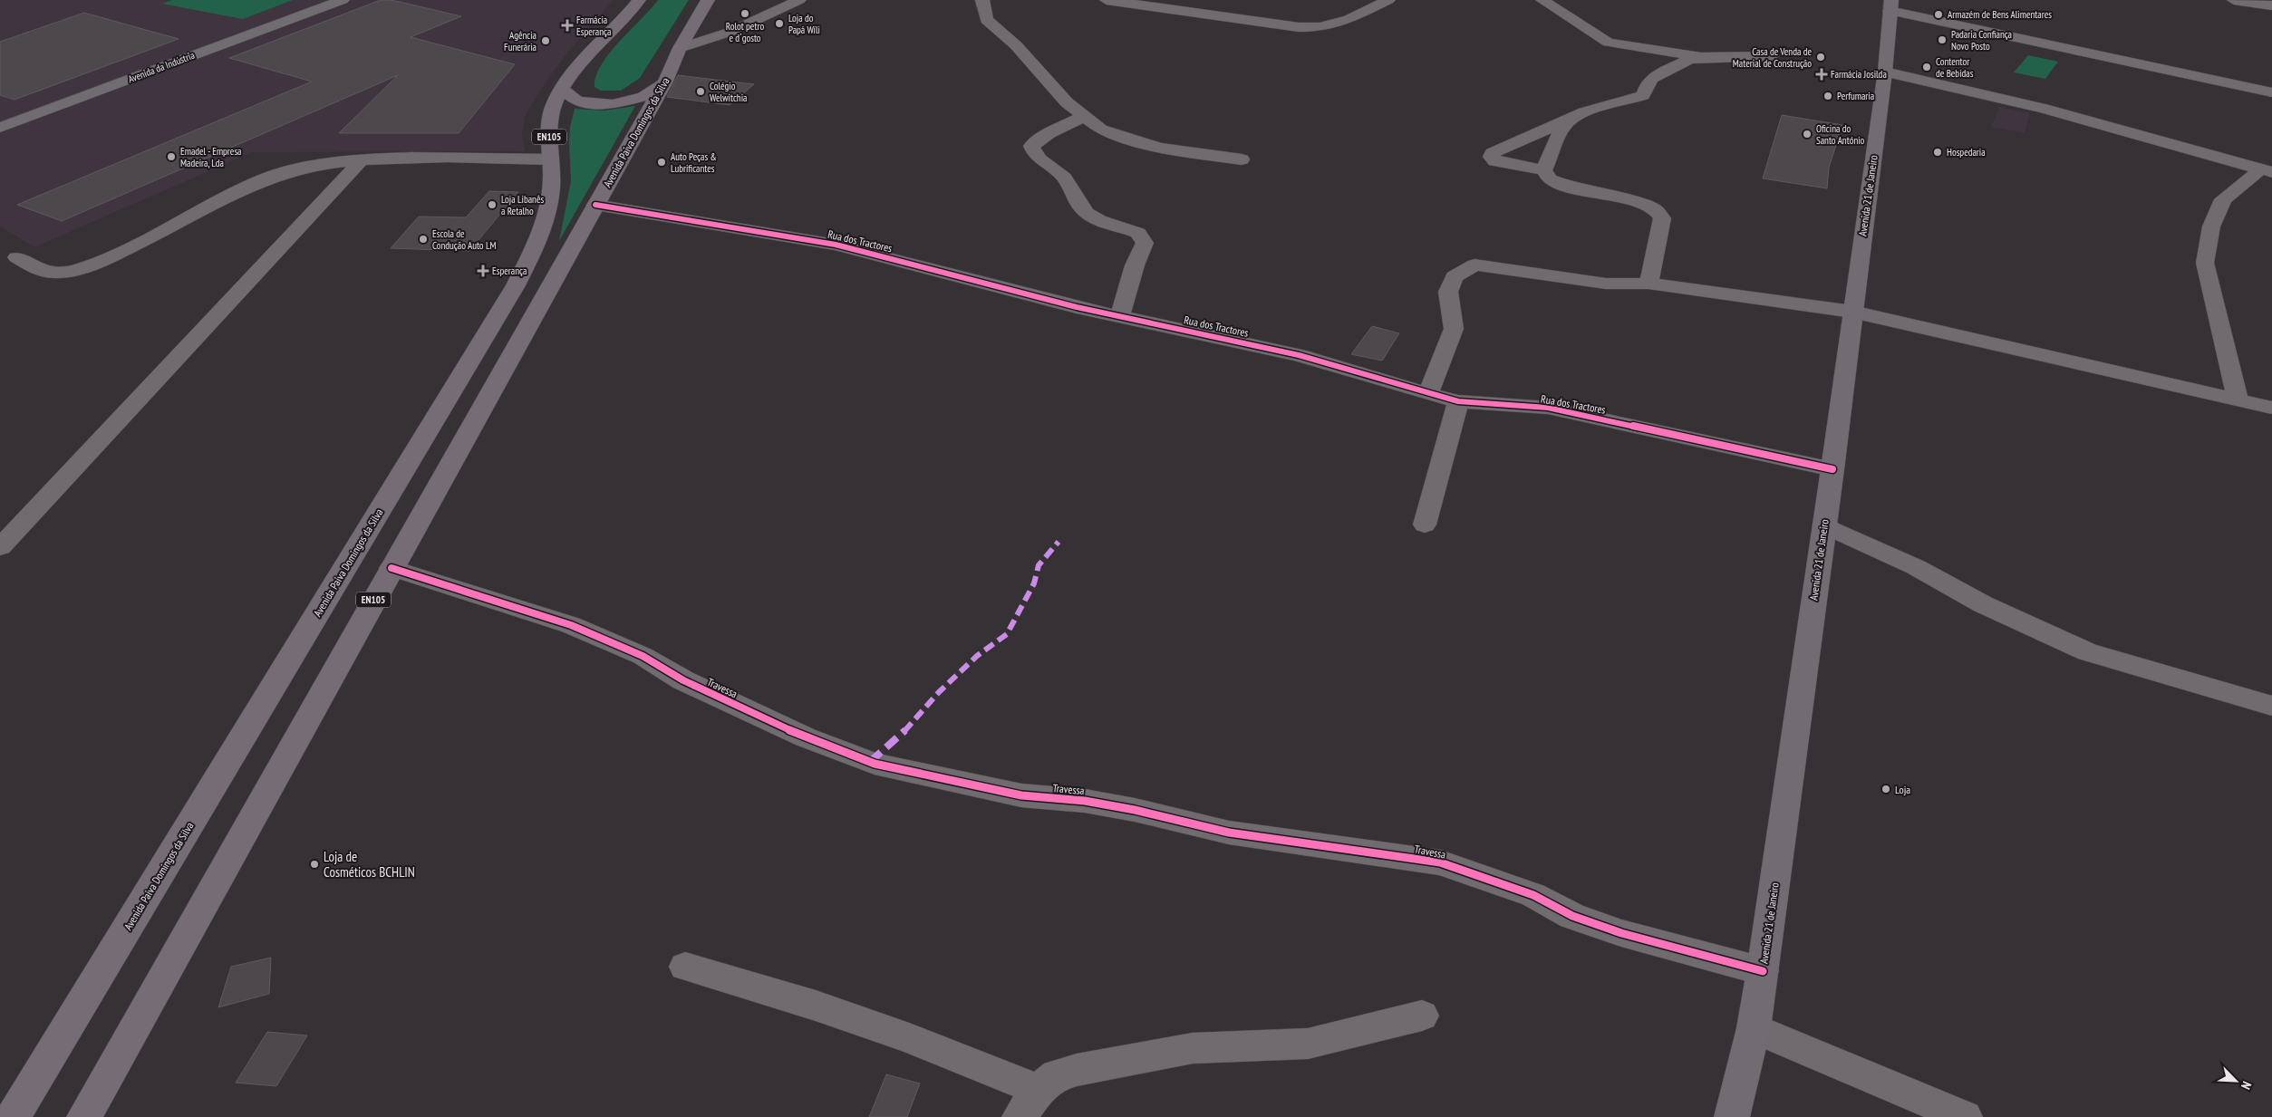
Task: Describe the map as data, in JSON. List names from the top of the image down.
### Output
{
  "streets": {
    "main road": [
      "Avenida da Indústria",
      "Avenida Paiva Domingos da Silva",
      "EN105",
      "Avenida 21 de Janeiro"
    ],
    "street": ["Rua dos Tractores", "Travessa"]
  },
  "crossings": [
    ["Avenida Paiva Domingos da Silva", "Rua dos Tractores"],
    ["Avenida Paiva Domingos da Silva", "Travessa"],
    ["Avenida 21 de Janeiro", "Rua dos Tractores"],
    ["Avenida 21 de Janeiro", "Travessa"]
  ],
  "places": {
    "other": [
      "Rolot petro e d´gosto",
      "Armazém de Bens Alimentares",
      "Loja do Papá Wíli",
      "Padaria Confiança Novo Posto",
      "Agência Funerária",
      "Casa de Venda de Material de Construção",
      "Contentor de Bebidas",
      "Colégio Welwitchia",
      "Perfumaria",
      "Oficina do Santo António",
      "Hospedaria",
      "Emadel - Empresa Madeira, Lda",
      "Auto Peças & Lubrificantes",
      "Loja Libanês a Retalho",
      "Escola de Condução Auto LM",
      "Loja",
      "Loja de Cosméticos BCHLIN"
    ],
    "health": ["Farmácia Esperança", "Farmácia Josilda", "Esperança"]
  },
  "north": "bottom right"
}
